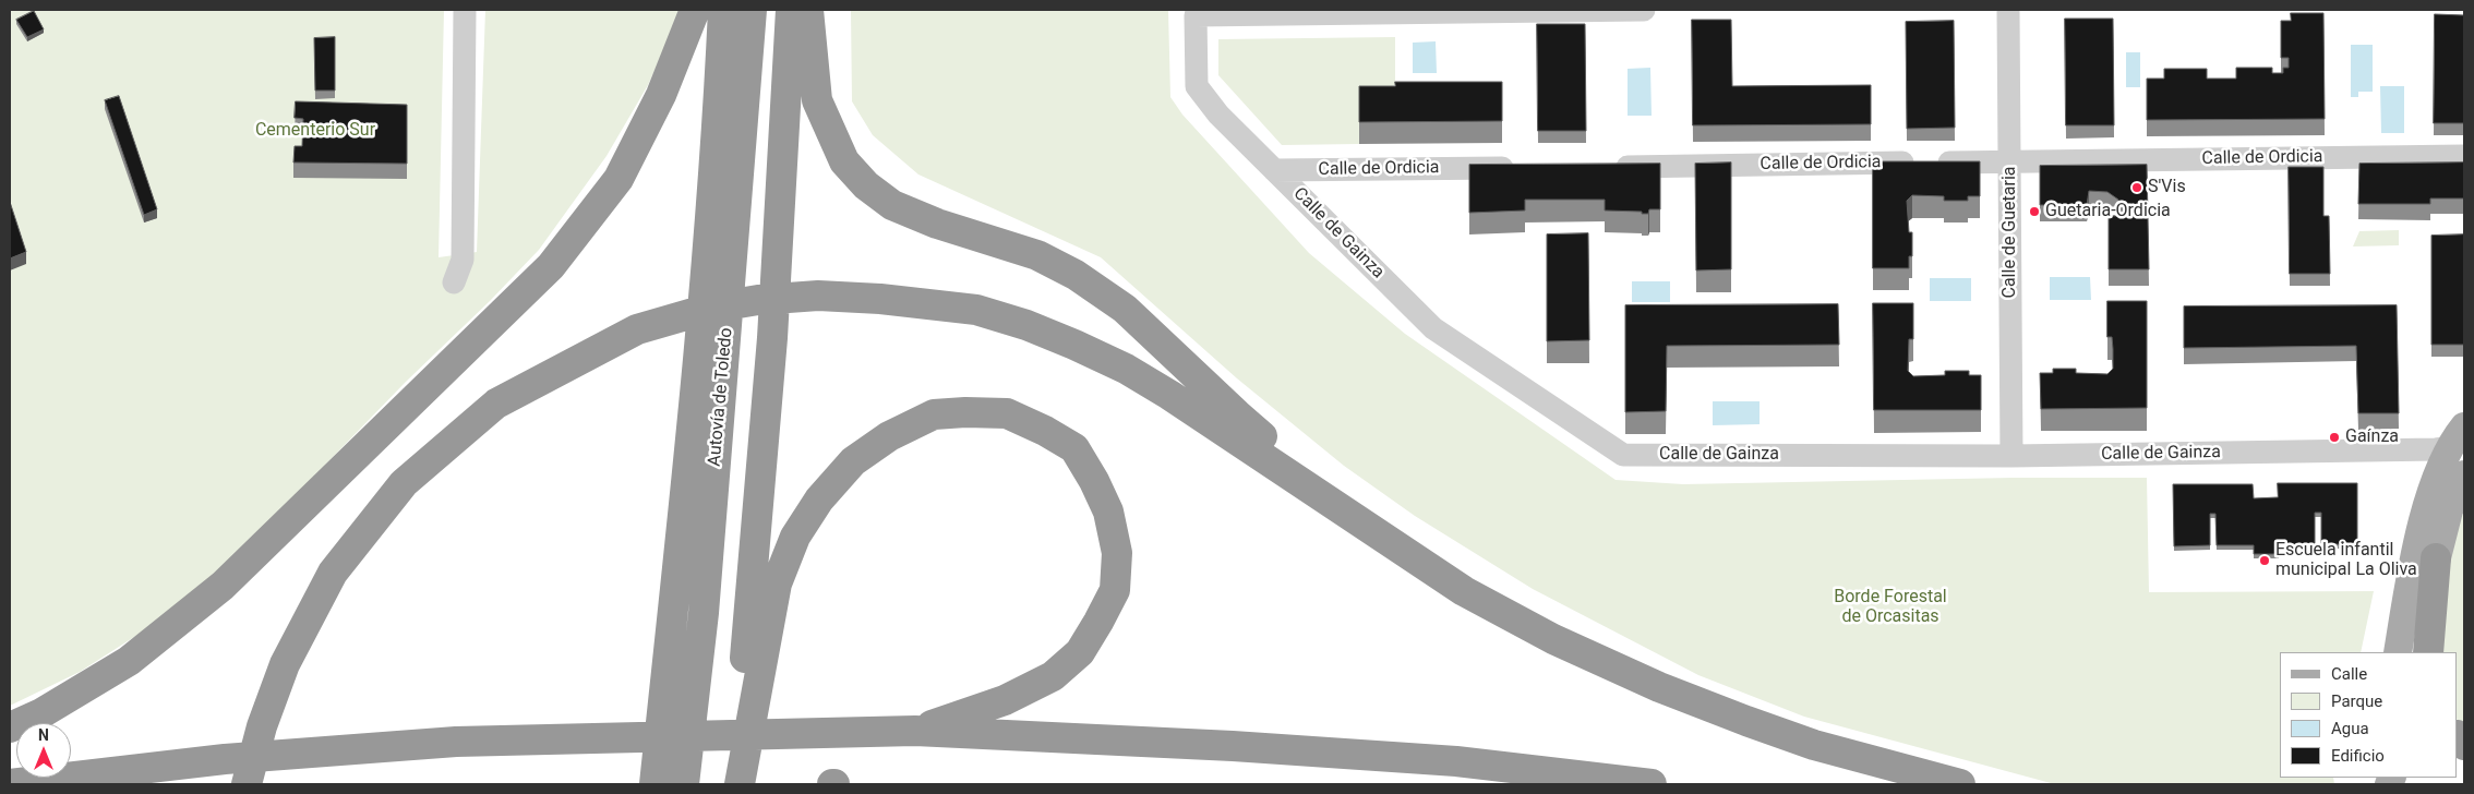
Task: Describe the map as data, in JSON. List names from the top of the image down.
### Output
{
  "streets": {
    "highway": ["Autovía de Toledo"],
    "street": ["Calle de Ordicia", "Calle de Guetaria", "Calle de Gainza"]
  },
  "crossings": [
    ["Calle de Ordicia", "Calle de Guetaria"],
    ["Calle de Ordicia", "Calle de Gainza"],
    ["Calle de Guetaria", "Calle de Gainza"]
  ],
  "parks": ["Cementerio Sur", "Borde Forestal de Orcasitas"],
  "places": [
    "S'Vis",
    "Guetaria-Ordicia",
    "Gaínza",
    "Escuela infantil municipal La Oliva"
  ],
  "legend": [
    "Calle",
    "Parque",
    "Agua",
    "Edificio"
  ],
  "north": "top"
}
